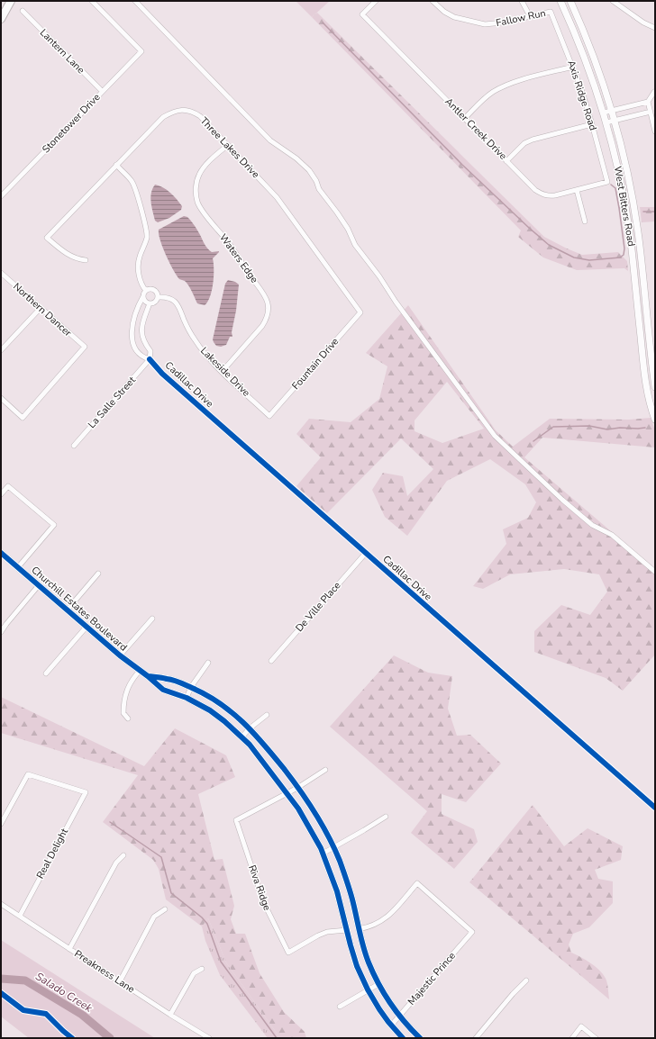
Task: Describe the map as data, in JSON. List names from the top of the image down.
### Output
{
  "streets": {
    "main road": ["West Bitters Road"],
    "street": [
      "Fallow Run",
      "Lantern Lane",
      "Axis Ridge Road",
      "Stonetower Drive",
      "Antler Creek Drive",
      "Three Lakes Drive",
      "Waters Edge",
      "Northern Dancer",
      "Fountain Drive",
      "Lakeside Drive",
      "Cadillac Drive",
      "La Salle Street",
      "De Ville Place",
      "Churchill Estates Boulevard",
      "Real Delight",
      "Riva Ridge",
      "Preakness Lane",
      "Majestic Prince"
    ]
  },
  "crossings": [
    ["Fallow Run", "Axis Ridge Road"],
    ["Lantern Lane", "Stonetower Drive"],
    ["Axis Ridge Road", "Antler Creek Drive"],
    ["Three Lakes Drive", "Waters Edge"],
    ["Three Lakes Drive", "Fountain Drive"],
    ["Waters Edge", "Lakeside Drive"],
    ["Fountain Drive", "Lakeside Drive"],
    ["Cadillac Drive", "La Salle Street"],
    ["Cadillac Drive", "De Ville Place"],
    ["Churchill Estates Boulevard", "Riva Ridge"],
    ["Churchill Estates Boulevard", "Majestic Prince"],
    ["Real Delight", "Preakness Lane"]
  ],
  "water": ["Salado Creek"]
}
